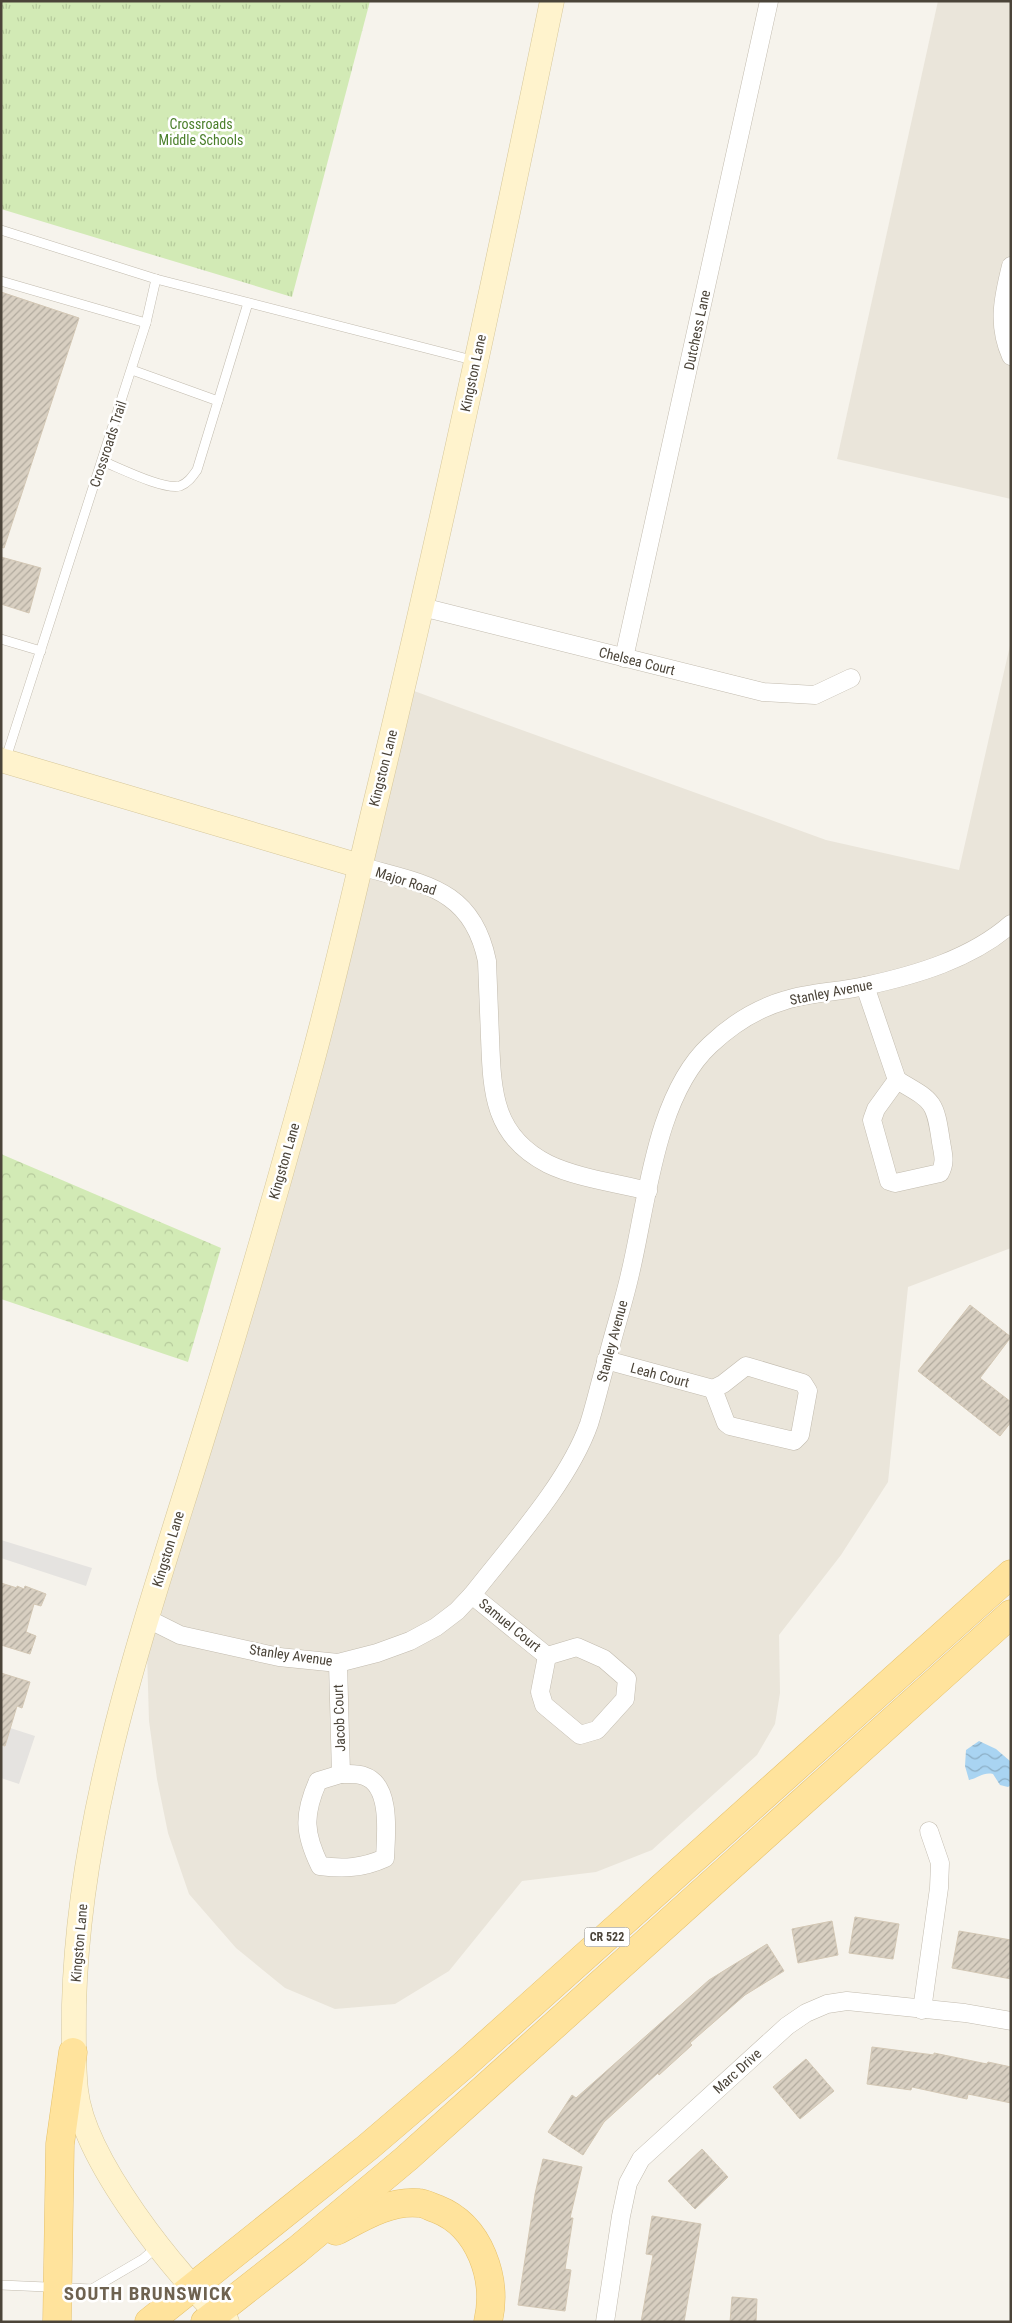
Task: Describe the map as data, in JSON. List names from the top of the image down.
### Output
{
  "streets": {
    "main road": ["CR 522"],
    "street": [
      "Dutchess Lane",
      "Kingston Lane",
      "Chelsea Court",
      "Major Road",
      "Stanley Avenue",
      "Leah Court",
      "Samuel Court",
      "Jacob Court",
      "Marc Drive"
    ],
    "lane": ["Crossroads Trail"]
  },
  "crossings": [
    ["Dutchess Lane", "Chelsea Court"],
    ["Kingston Lane", "Chelsea Court"],
    ["Kingston Lane", "Major Road"],
    ["Kingston Lane", "Stanley Avenue"],
    ["Kingston Lane", "CR 522"],
    ["Crossroads Trail", "Major Road"],
    ["Major Road", "Stanley Avenue"],
    ["Stanley Avenue", "Leah Court"],
    ["Stanley Avenue", "Samuel Court"],
    ["Stanley Avenue", "Jacob Court"]
  ],
  "districts": ["SOUTH BRUNSWICK"],
  "parks": ["Crossroads Middle Schools"]
}
